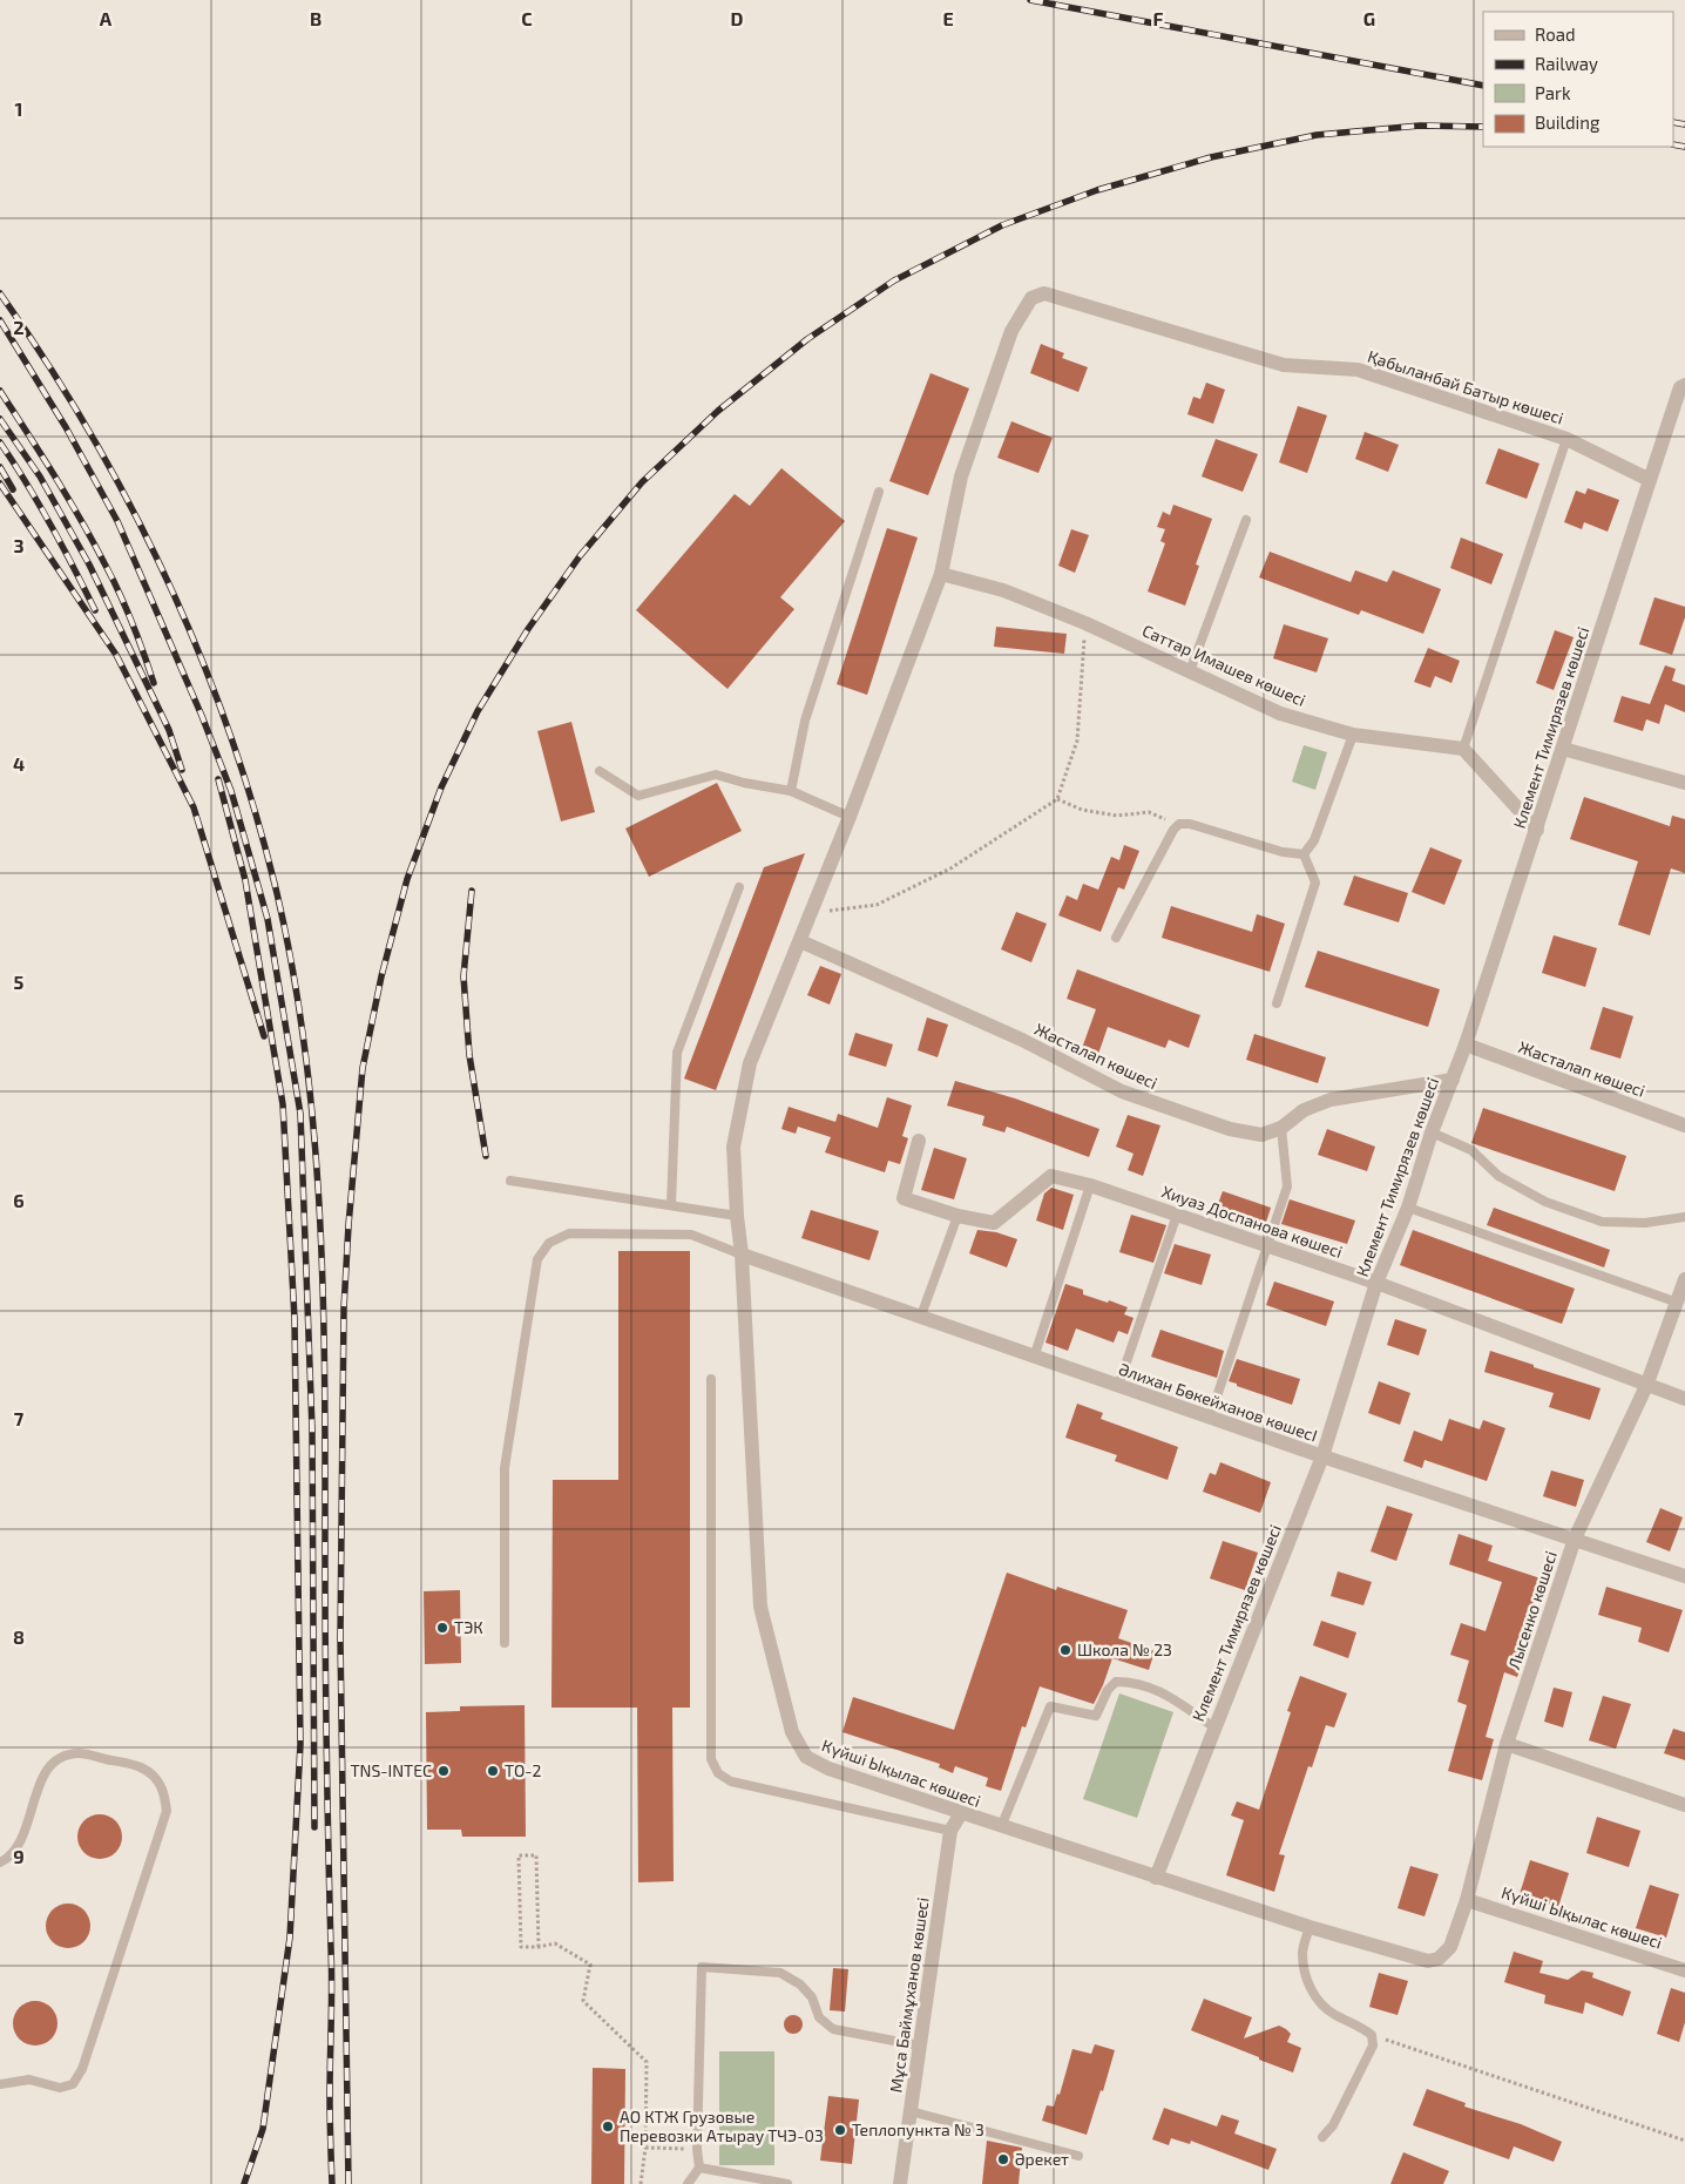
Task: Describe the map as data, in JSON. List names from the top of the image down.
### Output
{
  "streets": {
    "street": [
      "Қабыланбай Батыр көшесі",
      "Саттар Имашев көшесі",
      "Клемент Тимирязев көшесі",
      "Жасталап көшесі",
      "Хиуаз Доспанова көшесі",
      "Әлихан Бөкейханов көшесI",
      "Лысенко көшесі",
      "Күйші Ықылас көшесі",
      "Мұса Баймұханов көшесі"
    ]
  },
  "crossings": [
    ["Қабыланбай Батыр көшесі", "Саттар Имашев көшесі"],
    ["Қабыланбай Батыр көшесі", "Клемент Тимирязев көшесі"],
    ["Қабыланбай Батыр көшесі", "Күйші Ықылас көшесі"],
    ["Клемент Тимирязев көшесі", "Жасталап көшесі"],
    ["Клемент Тимирязев көшесі", "Хиуаз Доспанова көшесі"],
    ["Клемент Тимирязев көшесі", "Әлихан Бөкейханов көшесI"],
    ["Клемент Тимирязев көшесі", "Күйші Ықылас көшесі"],
    ["Жасталап көшесі", "Күйші Ықылас көшесі"],
    ["Хиуаз Доспанова көшесі", "Лысенко көшесі"],
    ["Әлихан Бөкейханов көшесI", "Лысенко көшесі"],
    ["Әлихан Бөкейханов көшесI", "Күйші Ықылас көшесі"],
    ["Лысенко көшесі", "Күйші Ықылас көшесі"],
    ["Күйші Ықылас көшесі", "Мұса Баймұханов көшесі"]
  ],
  "places": [
    "ТЭК",
    "Школа № 23",
    "TNS-INTEC",
    "ТО-2",
    "АО КТЖ Грузовые Перевозки Атырау ТЧЭ-03",
    "Теплопункта № 3",
    "Әрекет"
  ],
  "legend": [
    "Road",
    "Railway",
    "Park",
    "Building"
  ],
  "grid": {
    "columns": [
      "A",
      "B",
      "C",
      "D",
      "E",
      "F",
      "G"
    ],
    "rows": [
      "1",
      "2",
      "3",
      "4",
      "5",
      "6",
      "7",
      "8",
      "9"
    ]
  }
}
